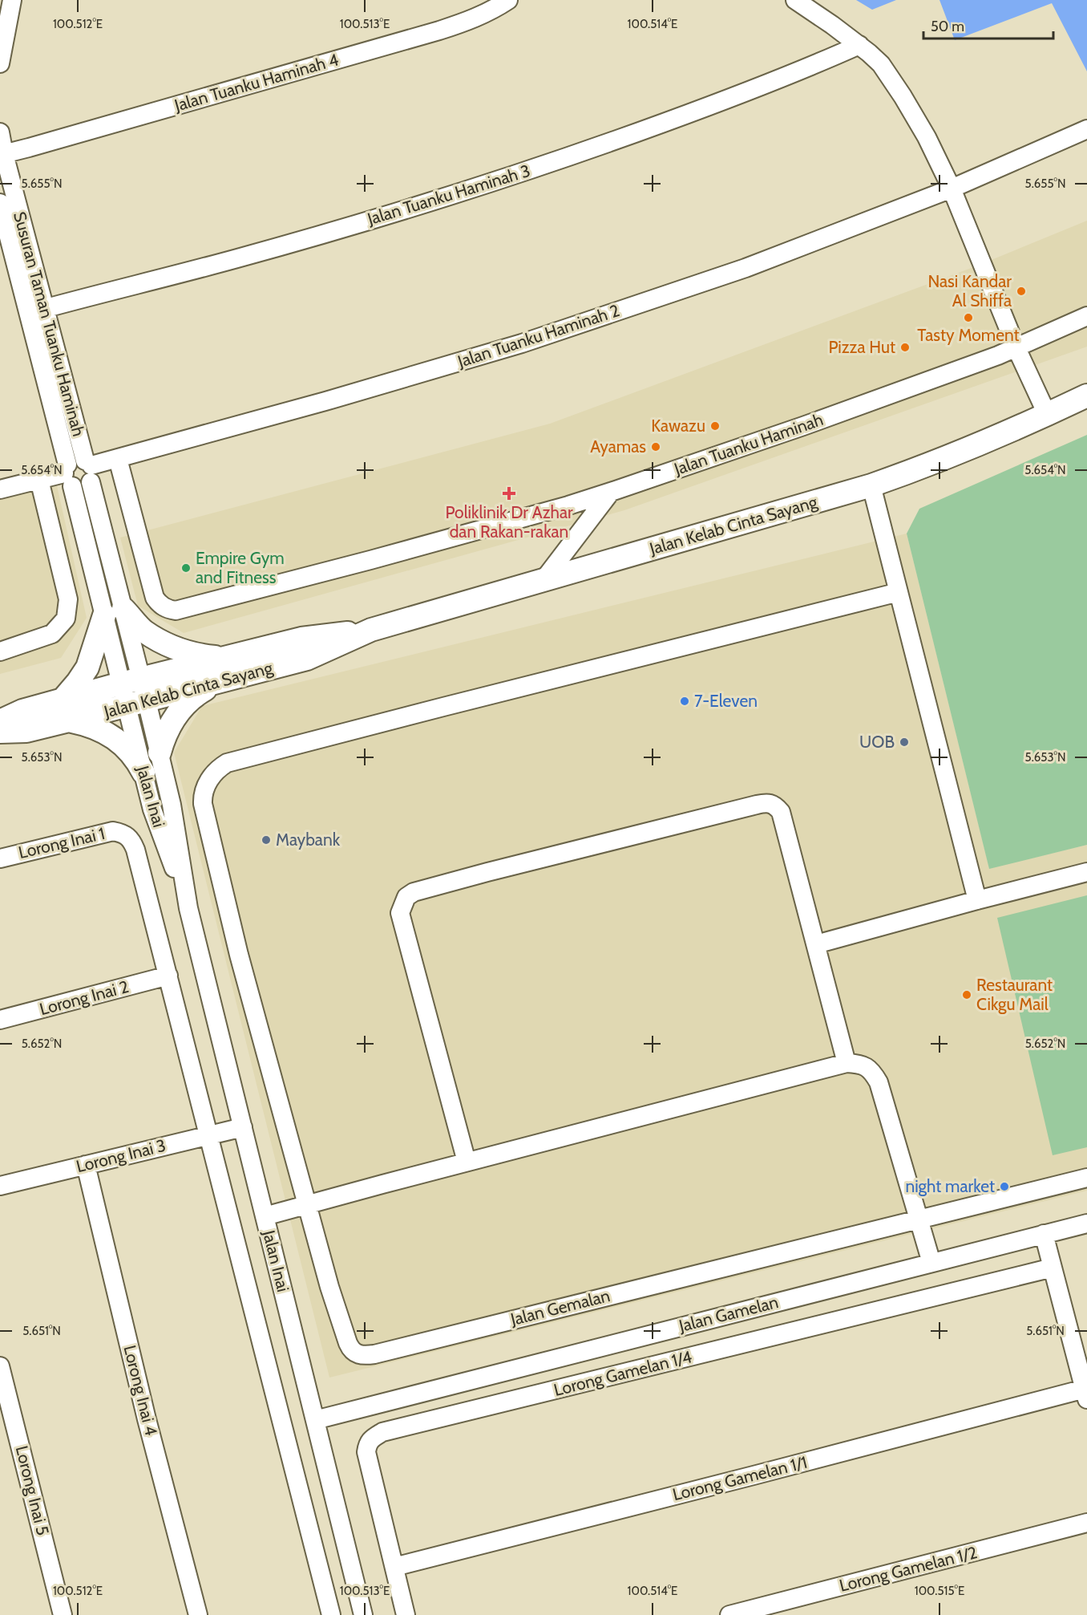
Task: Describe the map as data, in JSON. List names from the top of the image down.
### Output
{
  "streets": {
    "main road": ["Jalan Kelab Cinta Sayang"],
    "street": [
      "Jalan Tuanku Haminah 4",
      "Jalan Tuanku Haminah 3",
      "Susuran Taman Tuanku Haminah",
      "Jalan Tuanku Haminah 2",
      "Jalan Tuanku Haminah",
      "Jalan Inai",
      "Lorong Inai 1",
      "Lorong Inai 2",
      "Lorong Inai 3",
      "Jalan Gemalan",
      "Jalan Gamelan",
      "Lorong Gamelan 1/4",
      "Lorong Inai 4",
      "Lorong Gamelan 1/1",
      "Lorong Inai 5",
      "Lorong Gamelan 1/2"
    ]
  },
  "crossings": [
    ["Jalan Tuanku Haminah 4", "Susuran Taman Tuanku Haminah"],
    ["Jalan Tuanku Haminah 3", "Susuran Taman Tuanku Haminah"],
    ["Susuran Taman Tuanku Haminah", "Jalan Tuanku Haminah 2"],
    ["Susuran Taman Tuanku Haminah", "Jalan Kelab Cinta Sayang"],
    ["Susuran Taman Tuanku Haminah", "Jalan Inai"],
    ["Jalan Tuanku Haminah 2", "Jalan Tuanku Haminah"],
    ["Jalan Kelab Cinta Sayang", "Jalan Inai"],
    ["Jalan Inai", "Lorong Inai 3"],
    ["Jalan Inai", "Jalan Gamelan"],
    ["Lorong Inai 1", "Lorong Inai 2"],
    ["Lorong Inai 3", "Lorong Inai 4"],
    ["Lorong Gamelan 1/4", "Lorong Gamelan 1/1"]
  ],
  "places": {
    "other": [
      "Nasi Kandar Al Shiffa",
      "Tasty Moment",
      "Pizza Hut",
      "Kawazu",
      "Ayamas",
      "Empire Gym and Fitness",
      "7-Eleven",
      "UOB",
      "Maybank",
      "Restaurant Cikgu Mail",
      "night market"
    ],
    "health": ["Poliklinik Dr Azhar dan Rakan-rakan"]
  },
  "scale_bar": "50 m",
  "coordinates": [
    "100.512°E",
    "100.513°E",
    "100.514°E",
    "5.655°N",
    "5.654°N",
    "5.653°N",
    "5.652°N",
    "5.651°N",
    "100.515°E"
  ]
}
